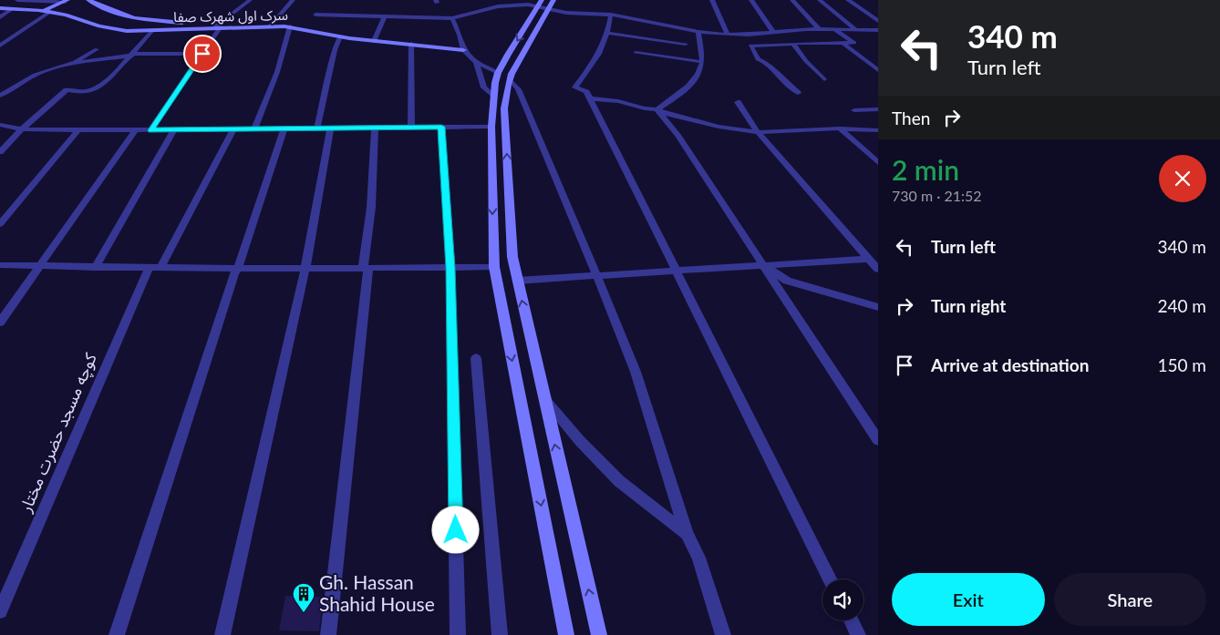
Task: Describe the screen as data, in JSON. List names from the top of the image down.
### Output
{
  "streets": {
    "main road": ["سرک اول شهرک صفا"],
    "street": ["کوچه مسجد حضرت مختار"]
  },
  "places": {
    "building": ["Gh. Hassan Shahid House"]
  },
  "page": {
    "turn": ["340 m", "Turn left"],
    "then": "Then",
    "heading": ["2 min", "730 m · 21:52"],
    "list": [
      {
        "name": "Turn left",
        "value": "340 m"
      },
      {
        "name": "Turn right",
        "value": "240 m"
      },
      {
        "name": "Arrive at destination",
        "value": "150 m"
      }
    ],
    "buttons": ["Exit", "Share"]
  }
}
